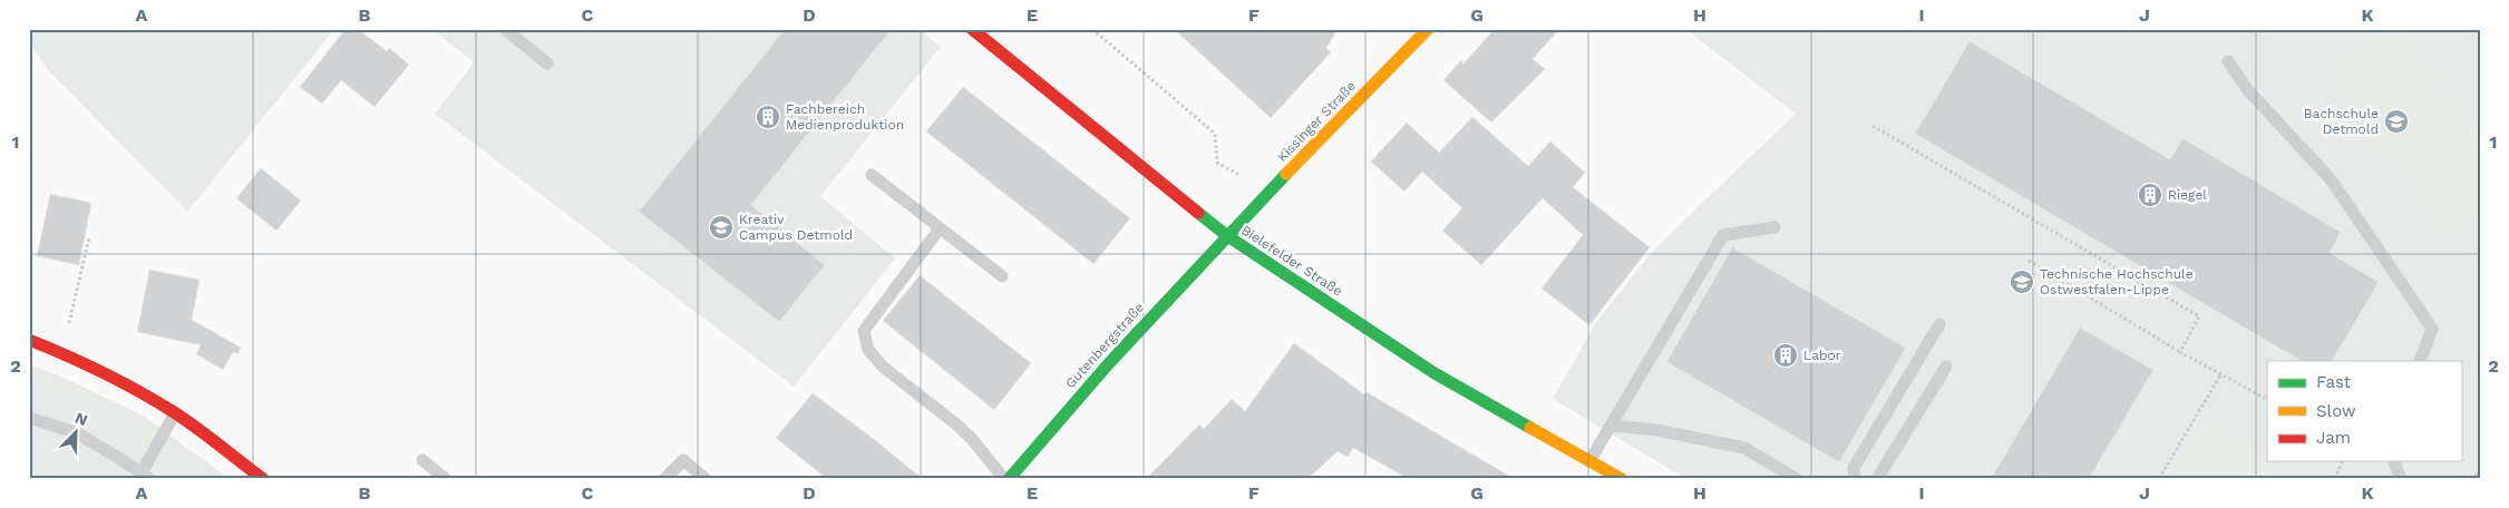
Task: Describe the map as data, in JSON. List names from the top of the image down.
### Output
{
  "streets": {
    "street": ["Kissinger Straße", "Bielefelder Straße", "Gutenbergstraße"]
  },
  "crossings": [
    ["Kissinger Straße", "Bielefelder Straße"],
    ["Kissinger Straße", "Gutenbergstraße"],
    ["Bielefelder Straße", "Gutenbergstraße"]
  ],
  "places": {
    "building": ["Fachbereich Medienproduktion", "Riegel", "Labor"],
    "school or university": ["Bachschule Detmold", "Kreativ Campus Detmold", "Technische Hochschule Ostwestfalen-Lippe"]
  },
  "legend": ["Fast", "Slow", "Jam"],
  "north": "top right",
  "grid": {
    "columns": [
      "A",
      "B",
      "C",
      "D",
      "E",
      "F",
      "G",
      "H",
      "I",
      "J",
      "K"
    ],
    "rows": ["1", "2"]
  }
}
